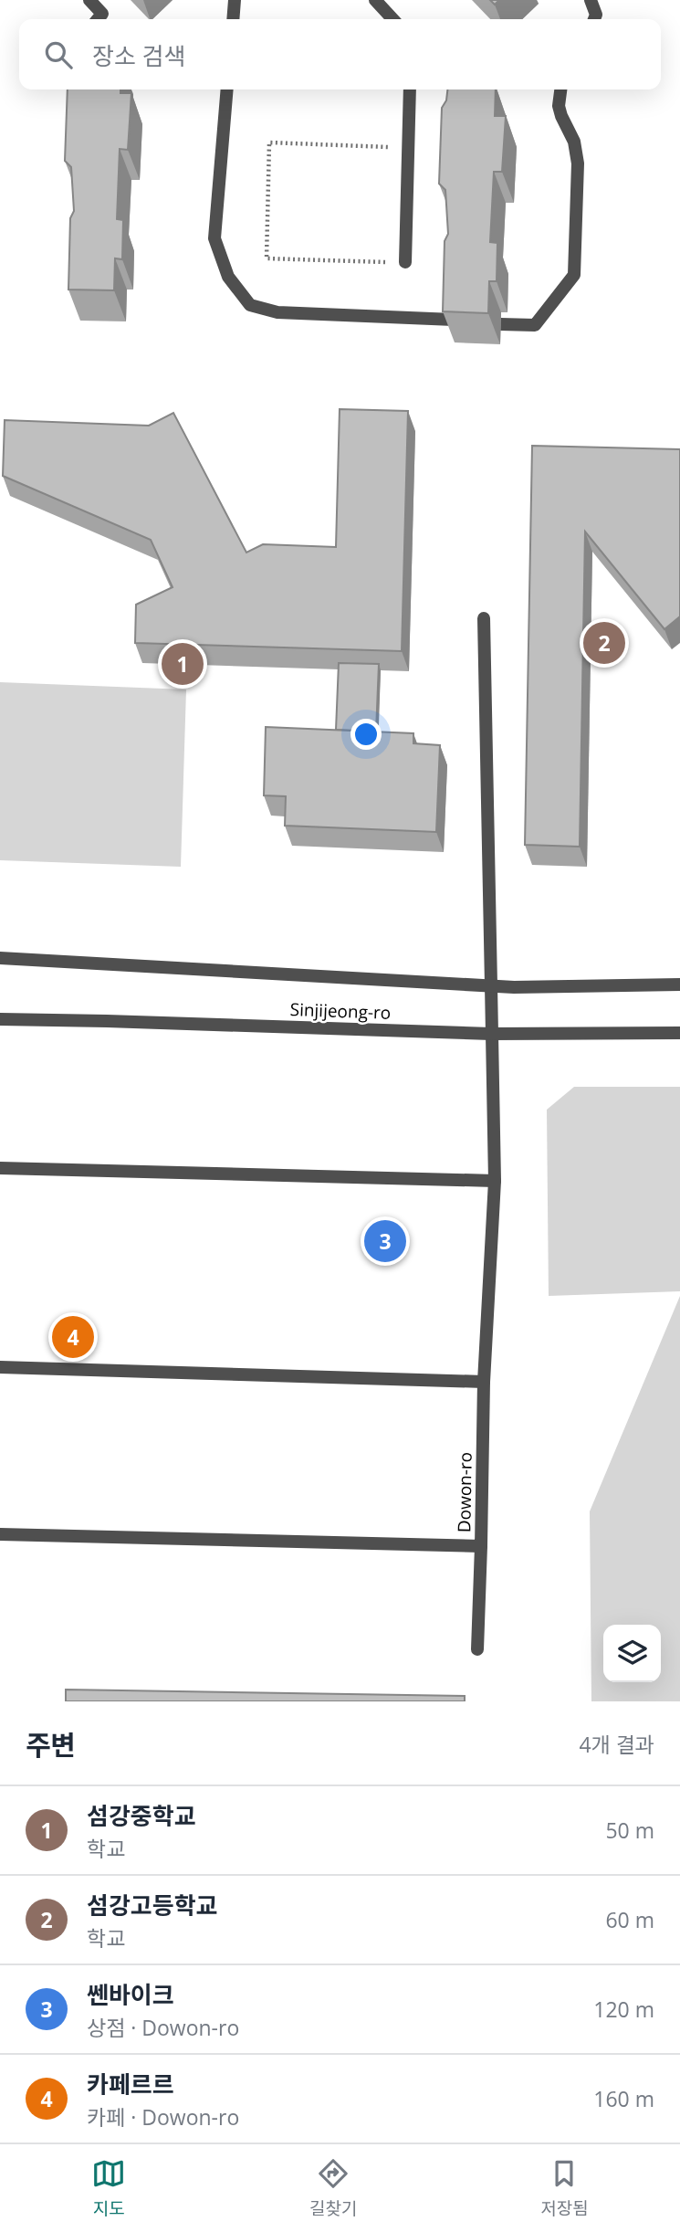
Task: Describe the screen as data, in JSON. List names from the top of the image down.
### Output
{
  "streets": {
    "street": ["Sinjijeong-ro", "Dowon-ro"]
  },
  "crossings": [
    ["Sinjijeong-ro", "Dowon-ro"]
  ],
  "page": {
    "search": "장소 검색",
    "pins": [
      "2",
      "1",
      "3",
      "4"
    ],
    "heading": ["주변", "4개 결과"],
    "list": [
      {
        "mark": "1",
        "name": "섬강중학교",
        "note": "학교",
        "value": "50 m"
      },
      {
        "mark": "2",
        "name": "섬강고등학교",
        "note": "학교",
        "value": "60 m"
      },
      {
        "mark": "3",
        "name": "쎈바이크",
        "note": "상점 · Dowon-ro",
        "value": "120 m"
      },
      {
        "mark": "4",
        "name": "카페르르",
        "note": "카페 · Dowon-ro",
        "value": "160 m"
      }
    ],
    "nav": ["지도", "길찾기", "저장됨"]
  }
}
